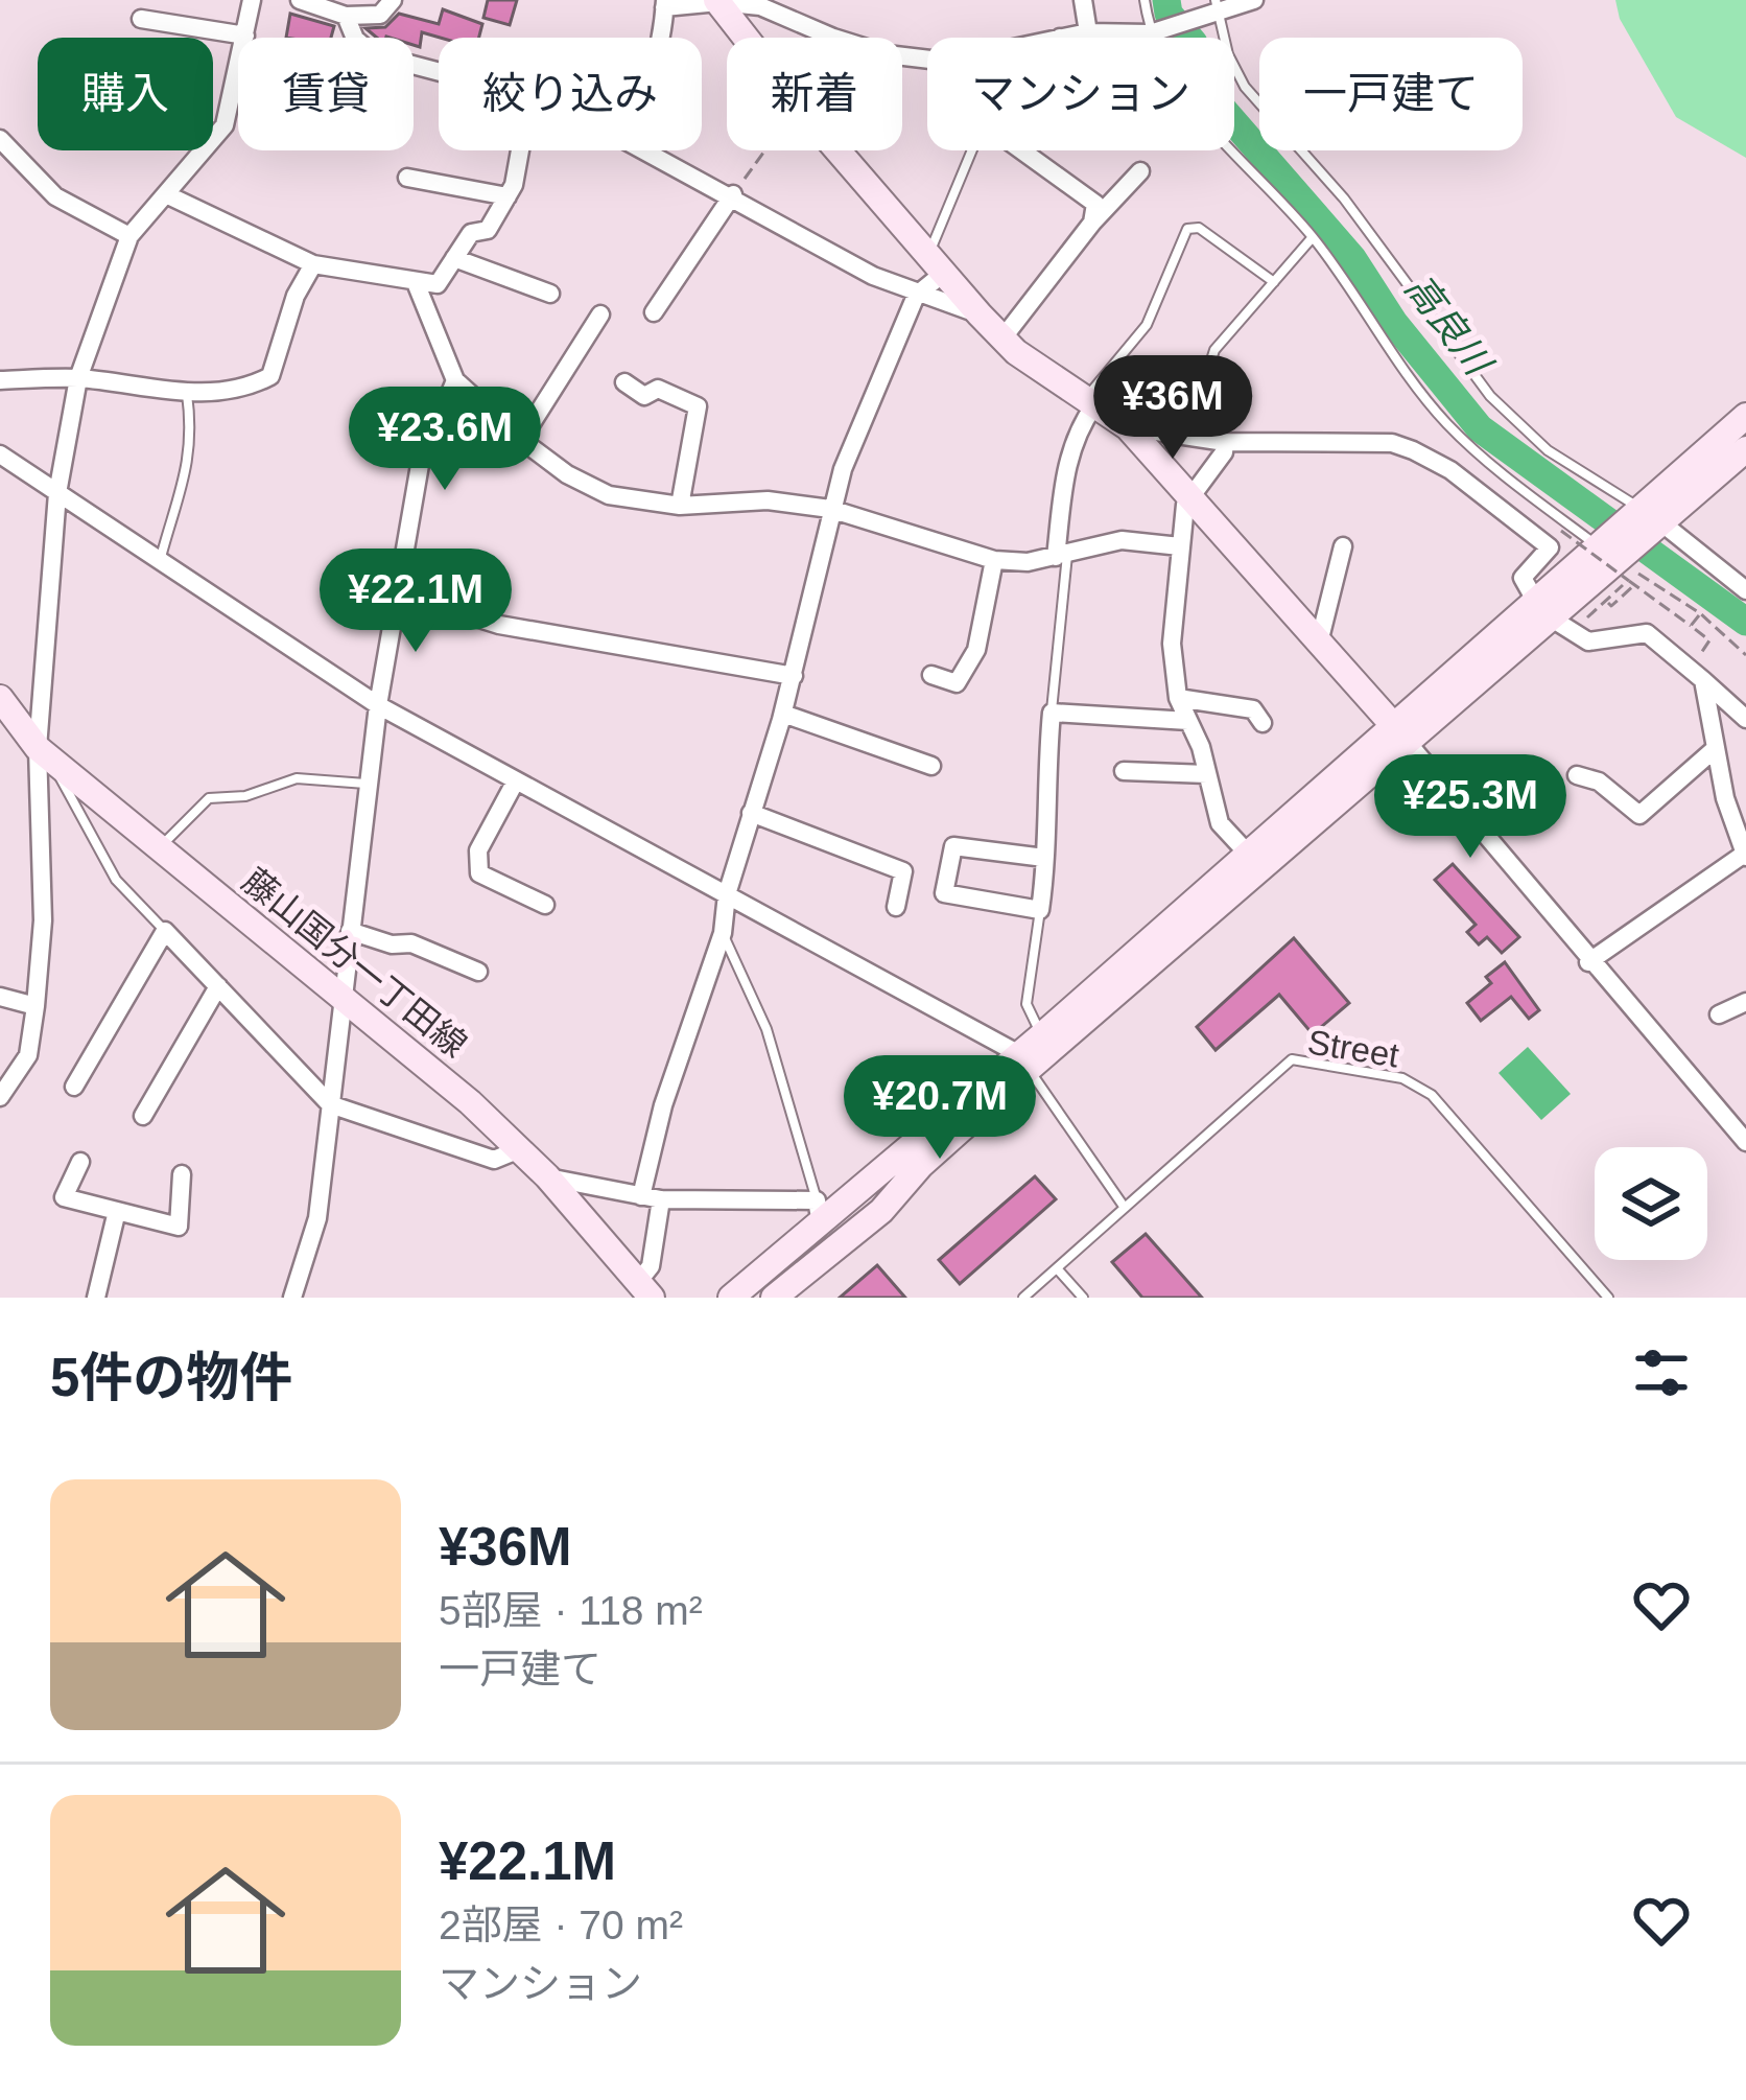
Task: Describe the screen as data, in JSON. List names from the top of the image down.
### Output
{
  "streets": {
    "street": ["藤山国分一丁田線"],
    "lane": ["Street"]
  },
  "water": ["高良川"],
  "page": {
    "chip": [
      "購入",
      "賃貸",
      "絞り込み",
      "新着",
      "マンション",
      "一戸建て"
    ],
    "price": [
      "¥36M",
      "¥23.6M",
      "¥22.1M",
      "¥25.3M",
      "¥20.7M"
    ],
    "heading": "5件の物件",
    "list": [
      {
        "name": "¥36M",
        "note": "5部屋 · 118 m² · 一戸建て"
      },
      {
        "name": "¥22.1M",
        "note": "2部屋 · 70 m² · マンション"
      }
    ]
  }
}
